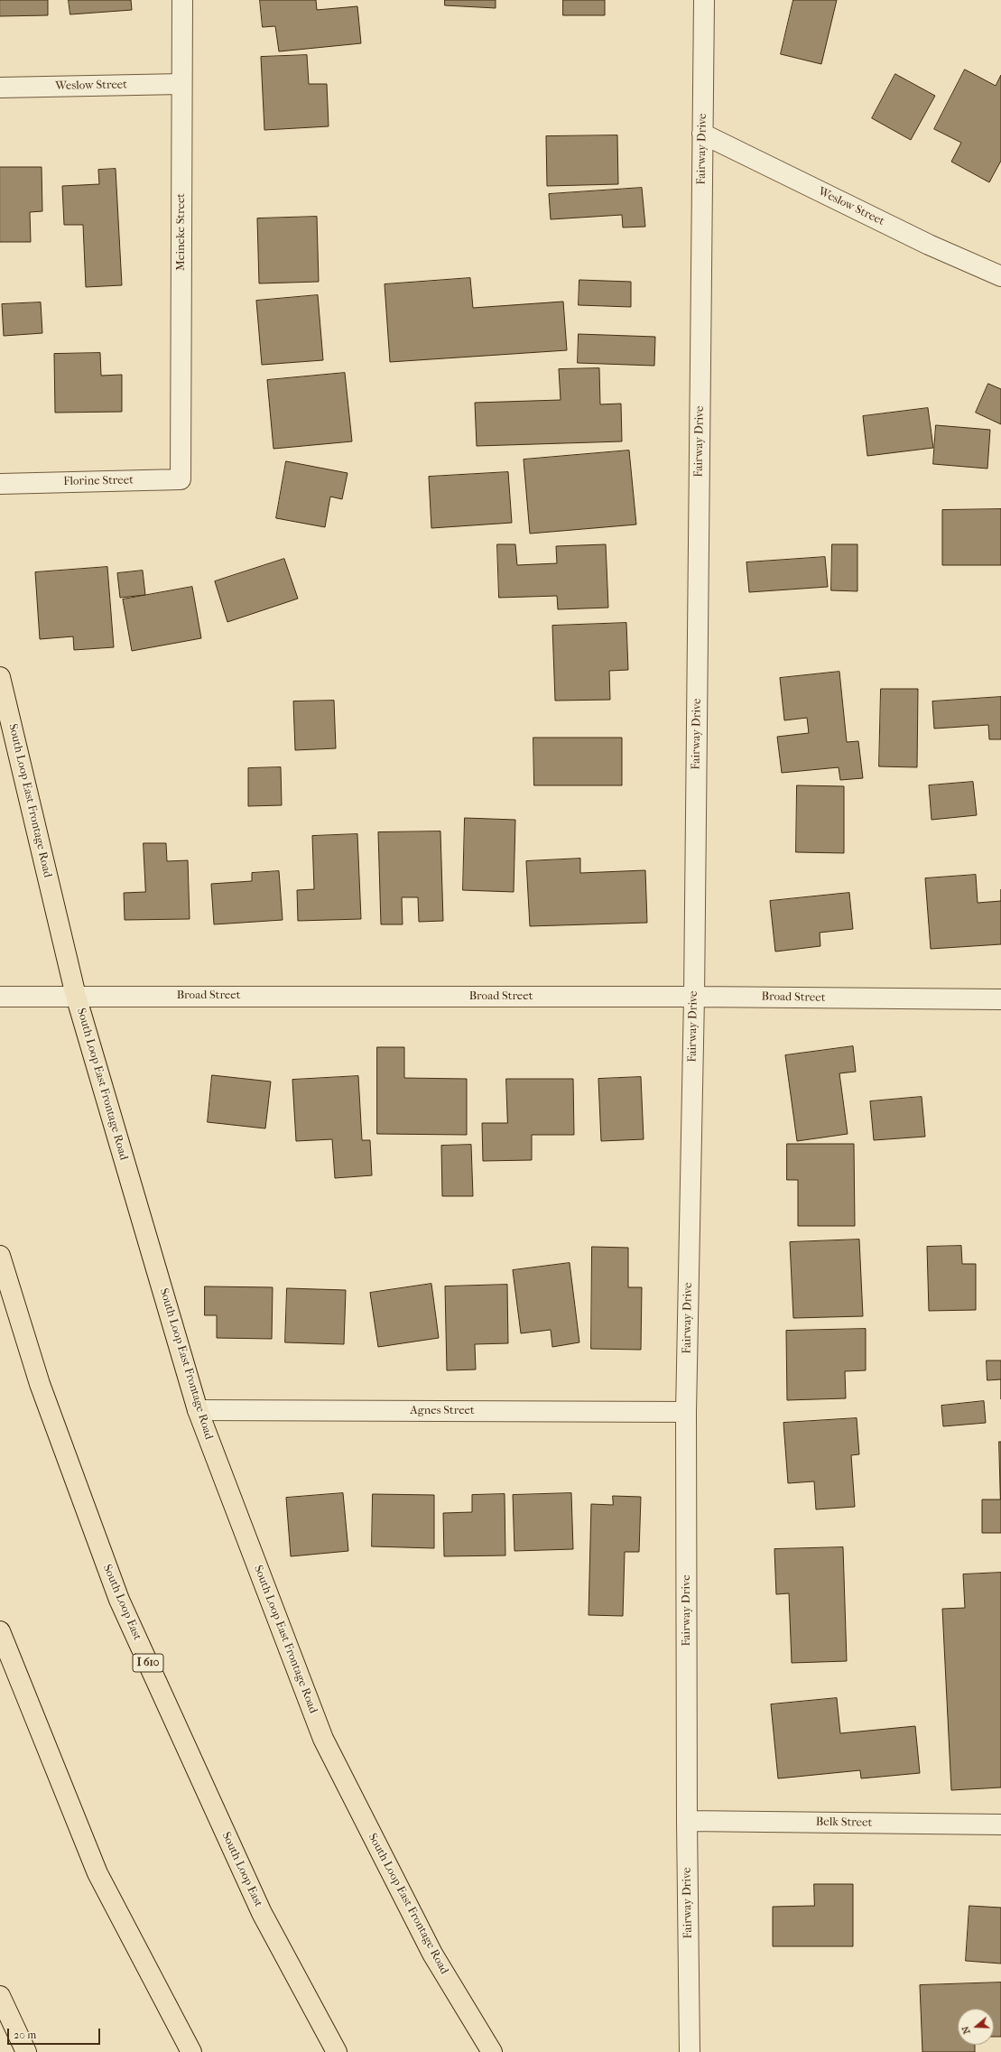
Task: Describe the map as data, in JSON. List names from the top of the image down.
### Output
{
  "streets": {
    "main road": ["South Loop East Frontage Road", "South Loop East", "I 610"],
    "street": [
      "Weslow Street",
      "Fairway Drive",
      "Meineke Street",
      "Florine Street",
      "Broad Street",
      "Agnes Street",
      "Belk Street"
    ]
  },
  "crossings": [
    ["Weslow Street", "Fairway Drive"],
    ["Weslow Street", "Meineke Street"],
    ["Fairway Drive", "Broad Street"],
    ["Fairway Drive", "Agnes Street"],
    ["Fairway Drive", "Belk Street"],
    ["Meineke Street", "Florine Street"],
    ["South Loop East Frontage Road", "Broad Street"],
    ["South Loop East Frontage Road", "Agnes Street"]
  ],
  "scale_bar": "20 m",
  "north": "left"
}
